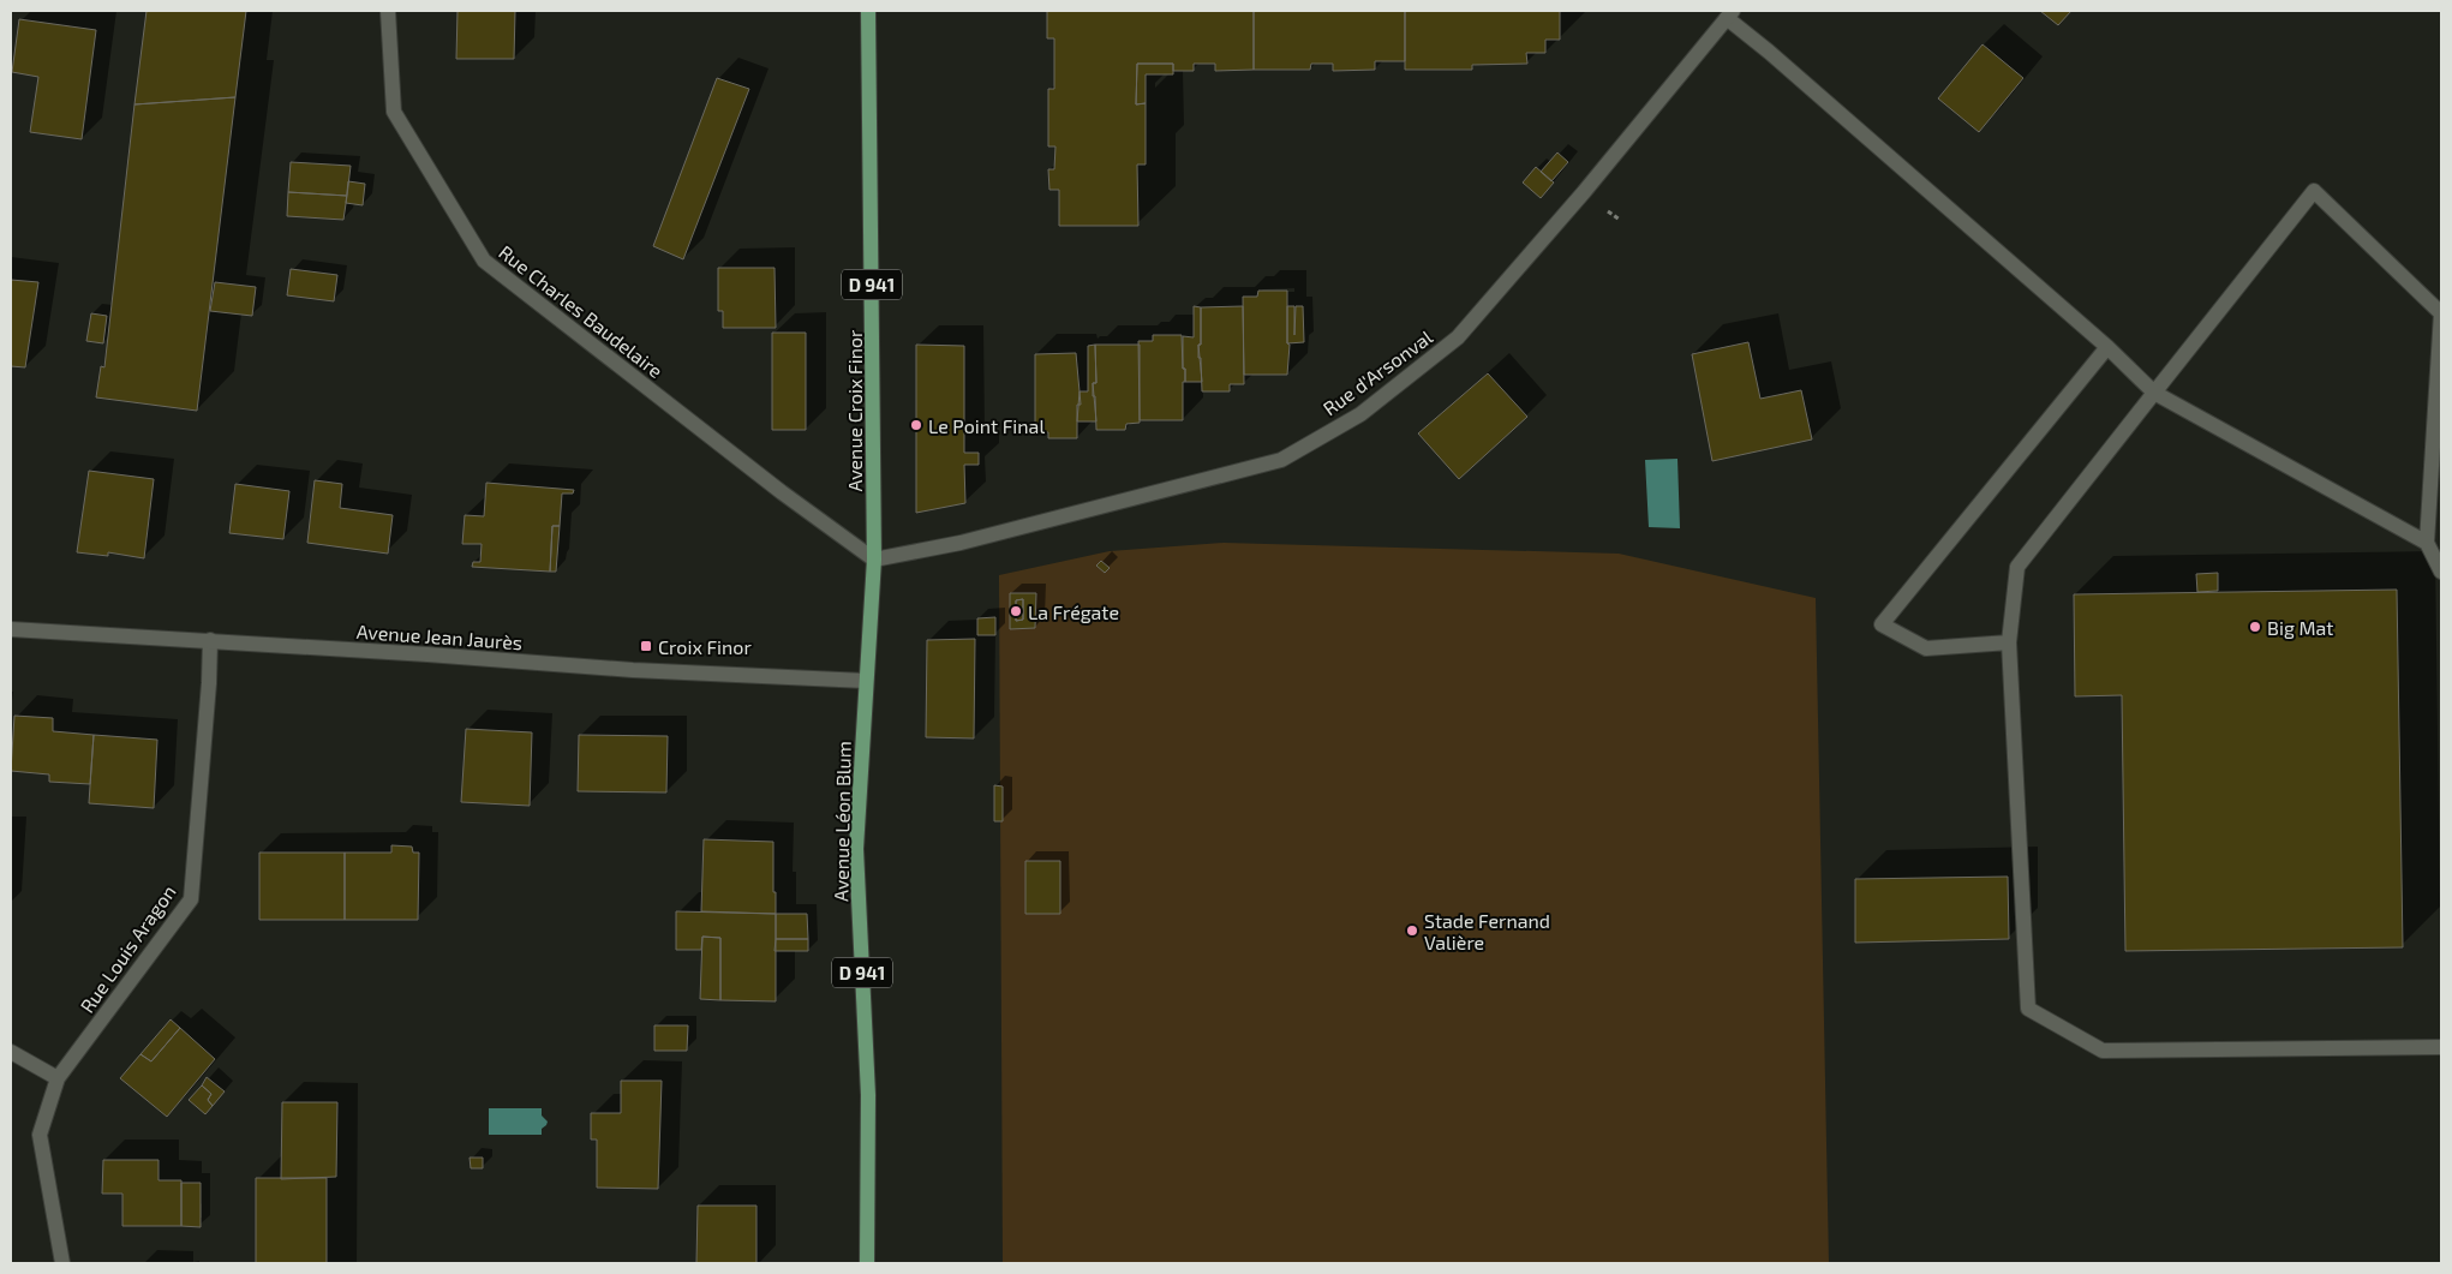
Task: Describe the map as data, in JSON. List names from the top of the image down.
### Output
{
  "streets": {
    "main road": ["D 941", "Avenue Croix Finor", "Avenue Léon Blum"],
    "street": [
      "Rue Charles Baudelaire",
      "Rue d'Arsonval",
      "Avenue Jean Jaurès",
      "Rue Louis Aragon"
    ]
  },
  "crossings": [
    ["Rue Charles Baudelaire", "Rue d'Arsonval"],
    ["Rue Charles Baudelaire", "Avenue Croix Finor"],
    ["Rue Charles Baudelaire", "Avenue Léon Blum"],
    ["Rue d'Arsonval", "Avenue Croix Finor"],
    ["Rue d'Arsonval", "Avenue Léon Blum"],
    ["Avenue Croix Finor", "Avenue Léon Blum"],
    ["Avenue Jean Jaurès", "Avenue Léon Blum"],
    ["Avenue Jean Jaurès", "Rue Louis Aragon"]
  ],
  "places": {
    "other": [
      "Le Point Final",
      "La Frégate",
      "Big Mat",
      "Stade Fernand Valière"
    ],
    "transit": ["Croix Finor"]
  }
}
